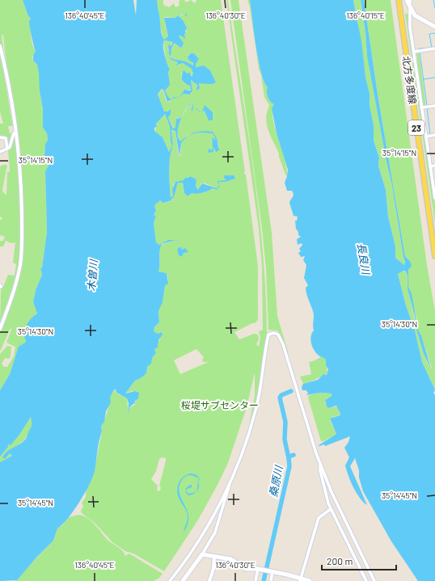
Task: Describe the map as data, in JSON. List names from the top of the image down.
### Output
{
  "streets": {
    "main road": ["北方多度線", "23"]
  },
  "water": ["長良川", "木曽川", "桑原川"],
  "parks": ["桜堤サブセンター"],
  "scale_bar": "200 m",
  "coordinates": [
    "136°40'45\"E",
    "136°40'30\"E",
    "136°40'15\"E",
    "35°14'15\"N",
    "35°14'30\"N",
    "35°14'45\"N"
  ]
}
